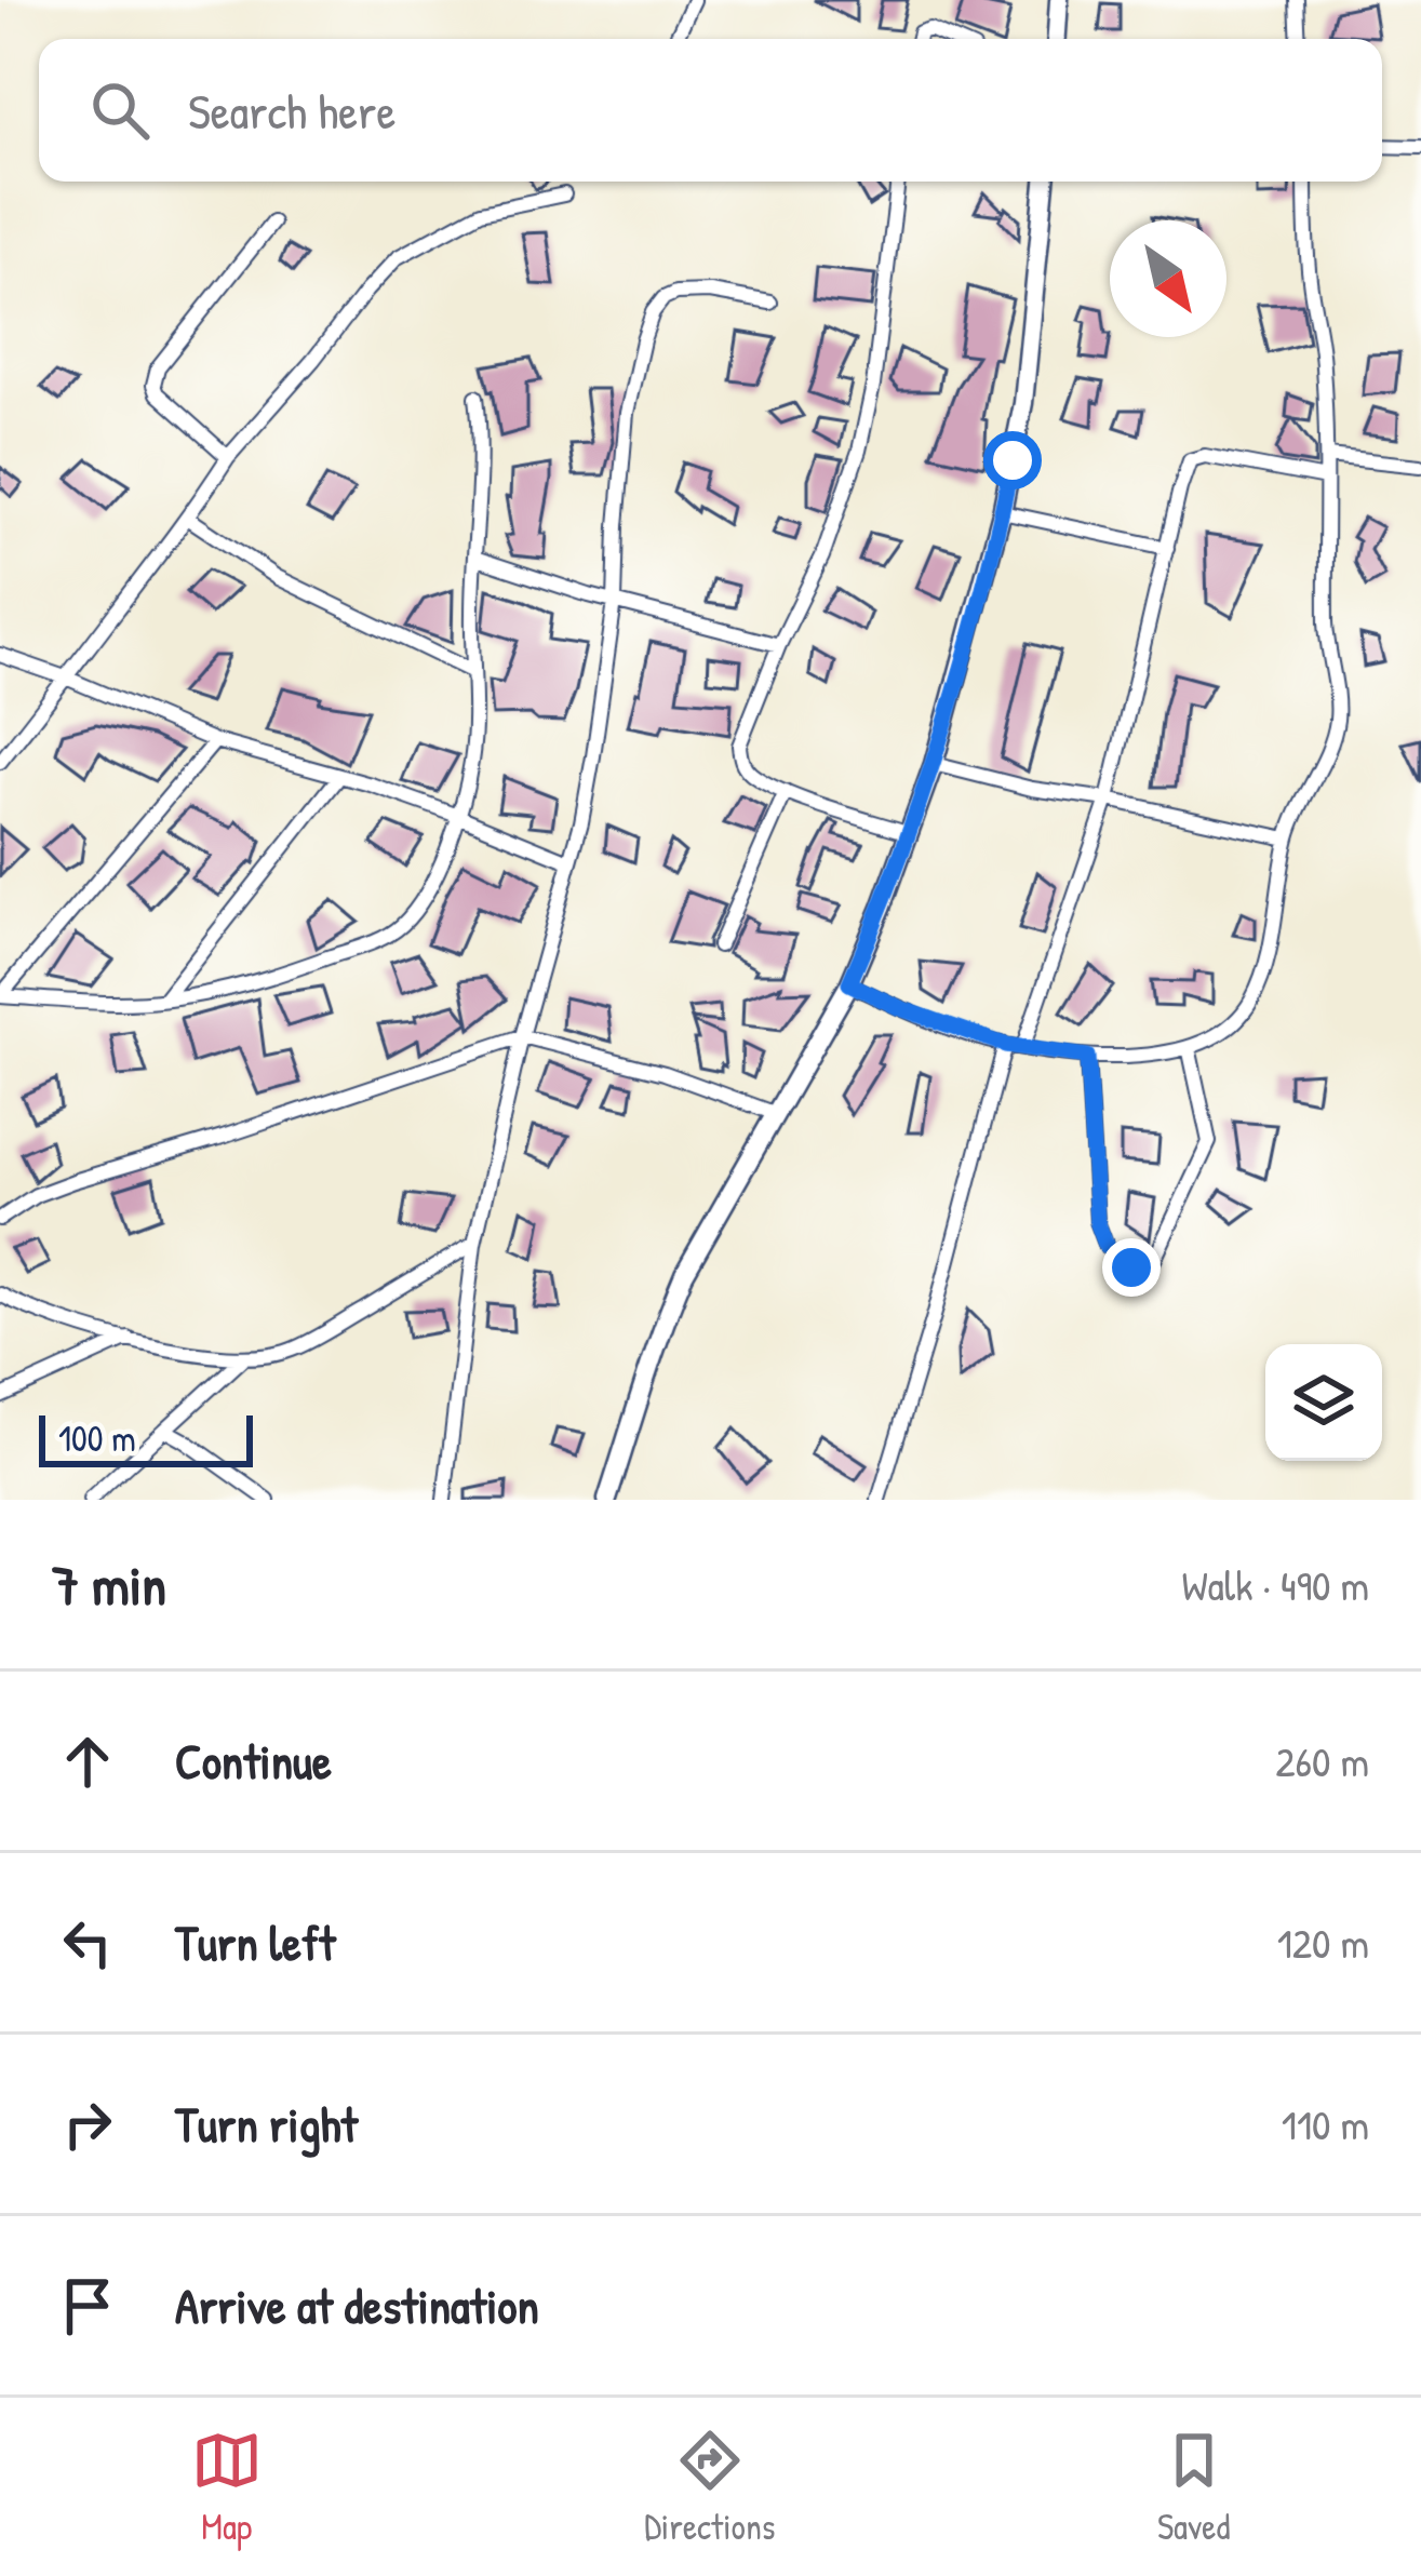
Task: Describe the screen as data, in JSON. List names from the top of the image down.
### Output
{
  "scale_bar": "100 m",
  "north": "bottom right",
  "page": {
    "search": "Search here",
    "scale": "100 m",
    "heading": ["7 min", "Walk · 490 m"],
    "list": [
      ["Continue", "260 m"],
      ["Turn left", "120 m"],
      ["Turn right", "110 m"],
      "Arrive at destination"
    ],
    "nav": ["Map", "Directions", "Saved"]
  }
}
